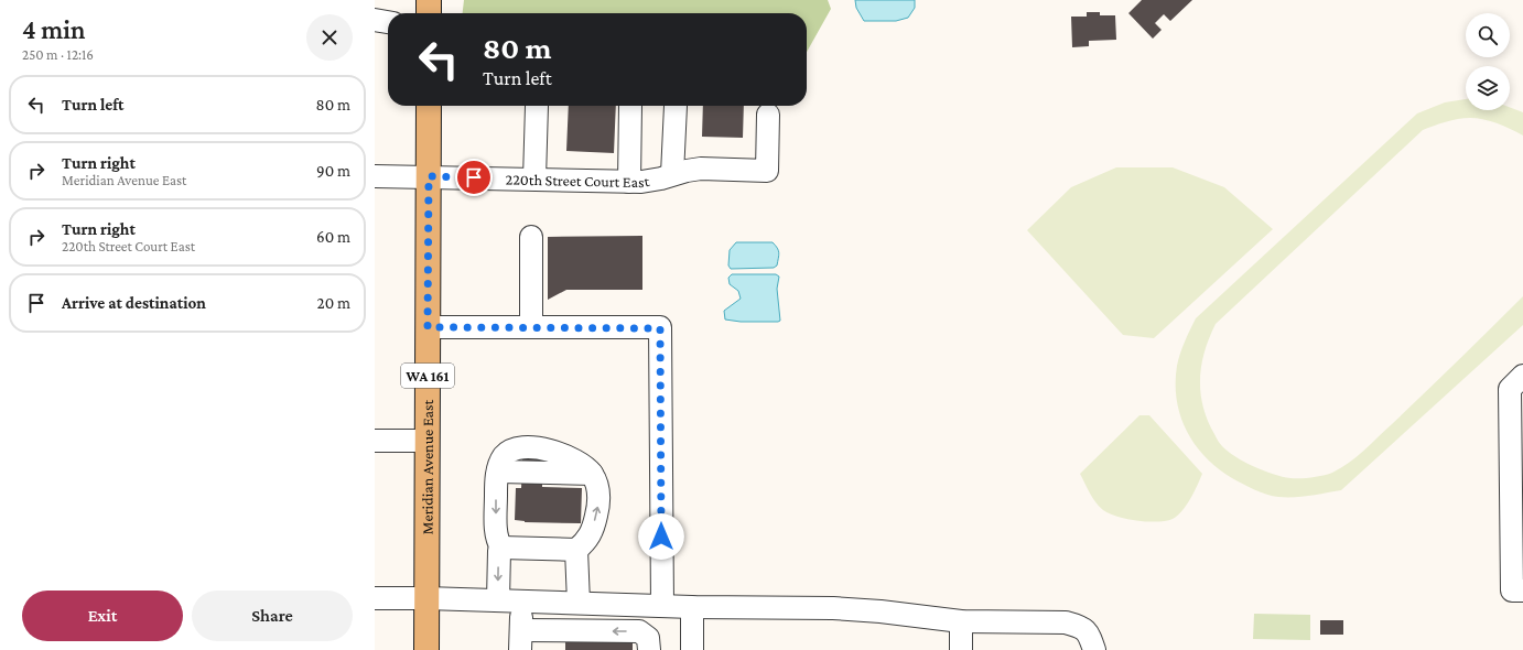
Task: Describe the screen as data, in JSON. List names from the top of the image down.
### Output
{
  "streets": {
    "main road": ["WA 161", "Meridian Avenue East"],
    "lane": ["220th Street Court East"]
  },
  "crossings": [
    ["220th Street Court East", "Meridian Avenue East"]
  ],
  "page": {
    "heading": ["4 min", "250 m · 12:16"],
    "turn": ["80 m", "Turn left"],
    "list": [
      {
        "name": "Turn left",
        "value": "80 m"
      },
      {
        "name": "Turn right",
        "note": "Meridian Avenue East",
        "value": "90 m"
      },
      {
        "name": "Turn right",
        "note": "220th Street Court East",
        "value": "60 m"
      },
      {
        "name": "Arrive at destination",
        "value": "20 m"
      }
    ],
    "buttons": ["Exit", "Share"]
  }
}
